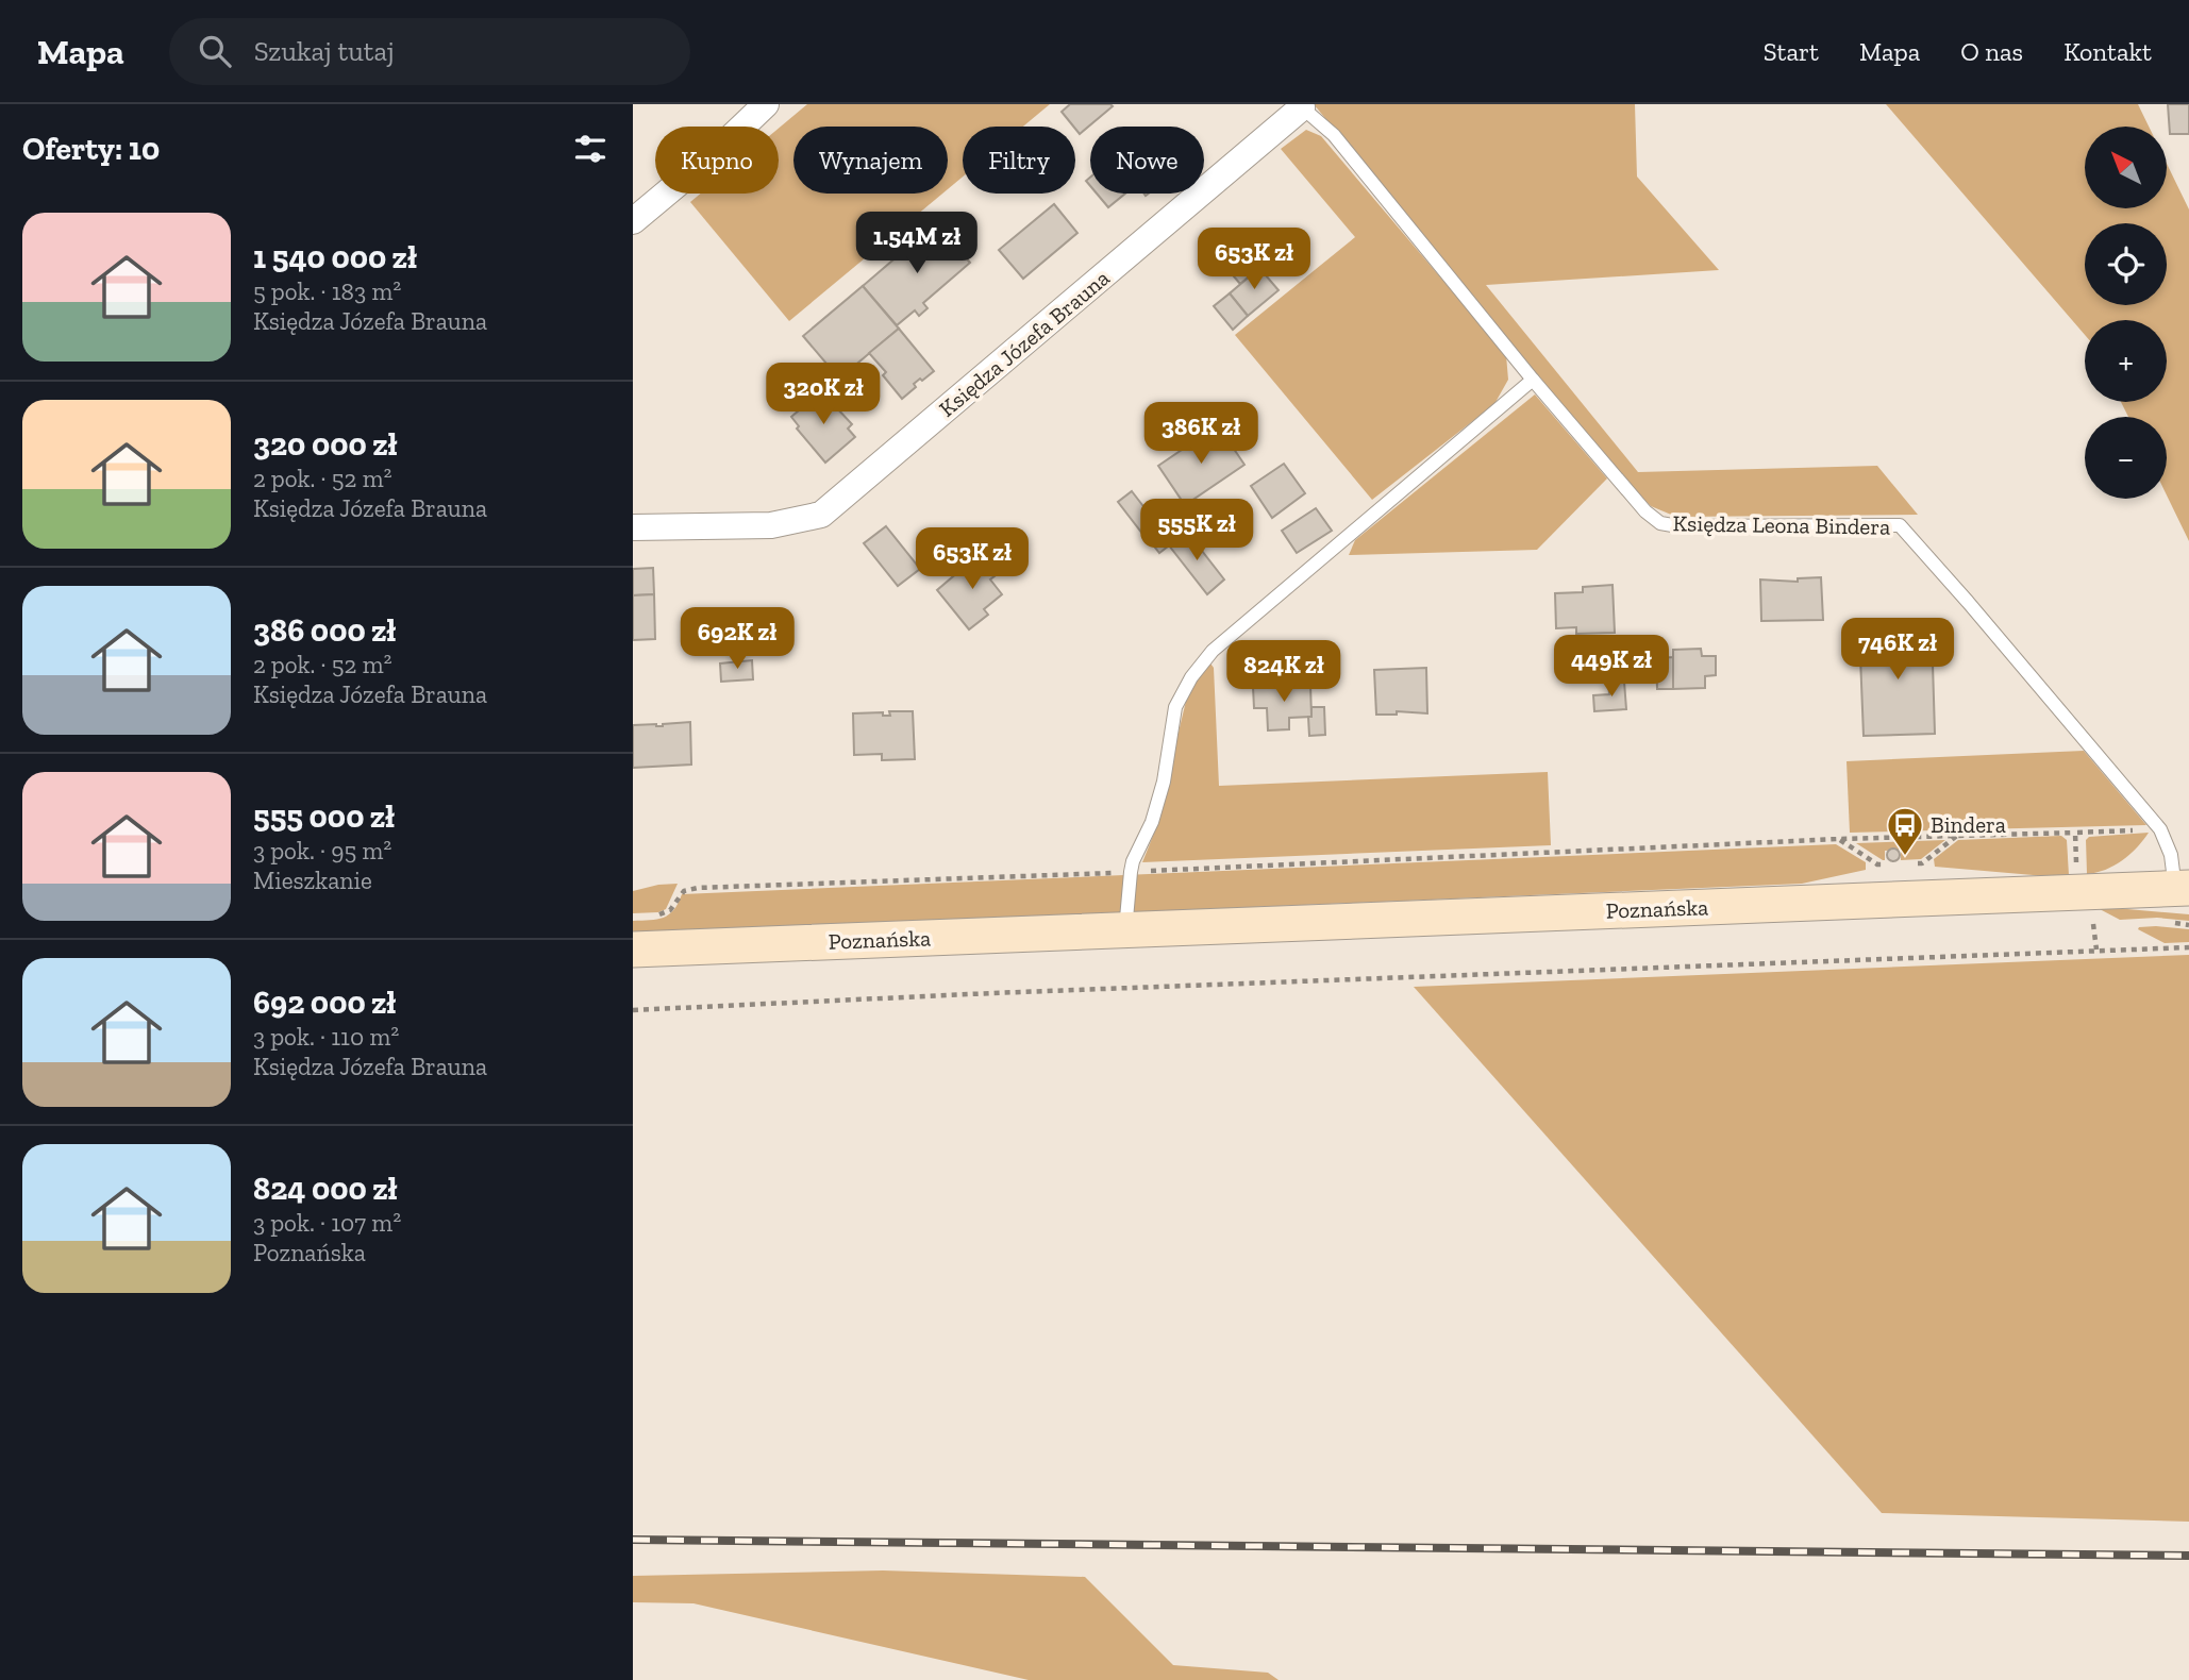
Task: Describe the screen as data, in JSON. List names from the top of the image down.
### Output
{
  "streets": {
    "main road": ["Poznańska"],
    "street": ["Księdza Józefa Brauna"],
    "lane": ["Księdza Leona Bindera"]
  },
  "crossings": [
    ["Księdza Józefa Brauna", "Księdza Leona Bindera"],
    ["Księdza Leona Bindera", "Poznańska"]
  ],
  "places": {
    "bus stop": ["Bindera"]
  },
  "north": "top left",
  "page": {
    "header": "Mapa",
    "search": "Szukaj tutaj",
    "nav": [
      "Start",
      "Mapa",
      "O nas",
      "Kontakt"
    ],
    "heading": "Oferty: 10",
    "map_buttons": ["+", "−"],
    "chip": [
      "Kupno",
      "Wynajem",
      "Filtry",
      "Nowe"
    ],
    "list": [
      {
        "name": "1 540 000 zł",
        "note": "5 pok. · 183 m² · Księdza Józefa Brauna"
      },
      {
        "name": "320 000 zł",
        "note": "2 pok. · 52 m² · Księdza Józefa Brauna"
      },
      {
        "name": "386 000 zł",
        "note": "2 pok. · 52 m² · Księdza Józefa Brauna"
      },
      {
        "name": "555 000 zł",
        "note": "3 pok. · 95 m² · Mieszkanie"
      },
      {
        "name": "692 000 zł",
        "note": "3 pok. · 110 m² · Księdza Józefa Brauna"
      },
      {
        "name": "824 000 zł",
        "note": "3 pok. · 107 m² · Poznańska"
      }
    ],
    "price": [
      "1.54M zł",
      "653K zł",
      "320K zł",
      "386K zł",
      "555K zł",
      "653K zł",
      "692K zł",
      "746K zł",
      "449K zł",
      "824K zł"
    ]
  }
}
